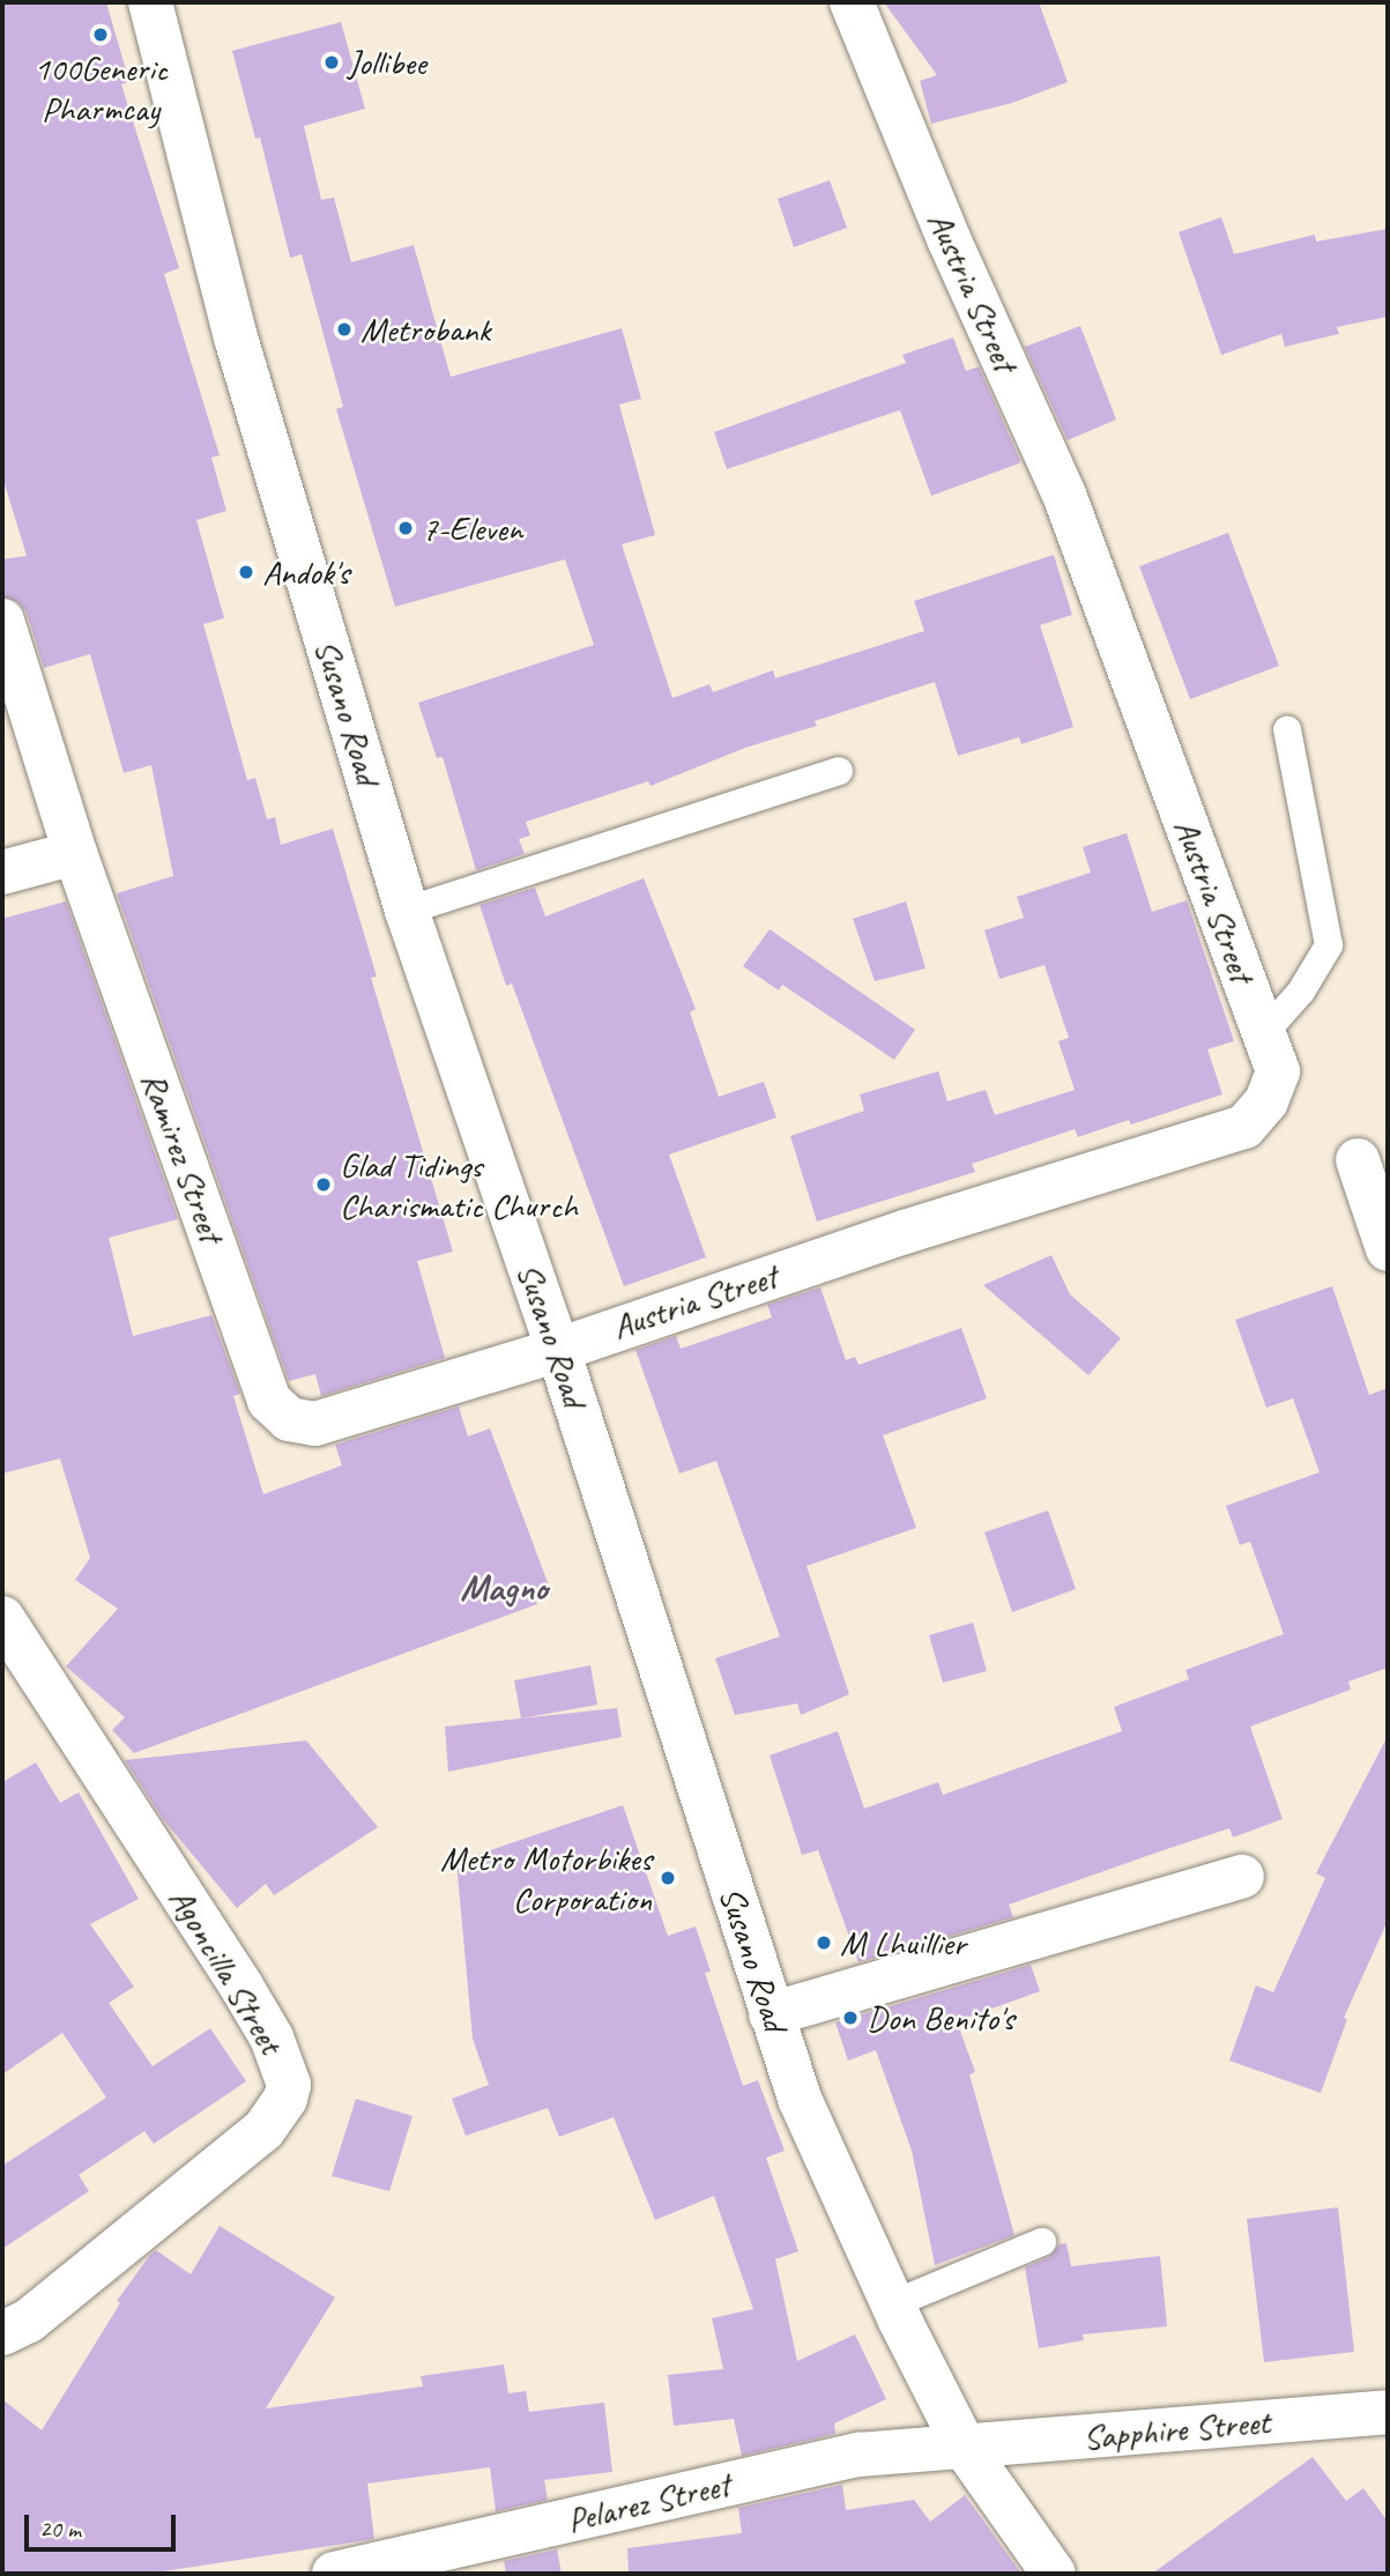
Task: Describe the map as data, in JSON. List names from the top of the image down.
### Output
{
  "streets": {
    "street": [
      "Austria Street",
      "Susano Road",
      "Ramirez Street",
      "Agoncilla Street",
      "Sapphire Street",
      "Pelarez Street"
    ]
  },
  "crossings": [
    ["Austria Street", "Susano Road"],
    ["Austria Street", "Ramirez Street"],
    ["Susano Road", "Ramirez Street"],
    ["Susano Road", "Sapphire Street"],
    ["Susano Road", "Pelarez Street"],
    ["Sapphire Street", "Pelarez Street"]
  ],
  "districts": ["Magno"],
  "places": [
    "100Generic Pharmcay",
    "Jollibee",
    "Metrobank",
    "7-Eleven",
    "Andok's",
    "Glad Tidings Charismatic Church",
    "Metro Motorbikes Corporation",
    "M Lhuillier",
    "Don Benito's"
  ],
  "scale_bar": "20 m"
}
